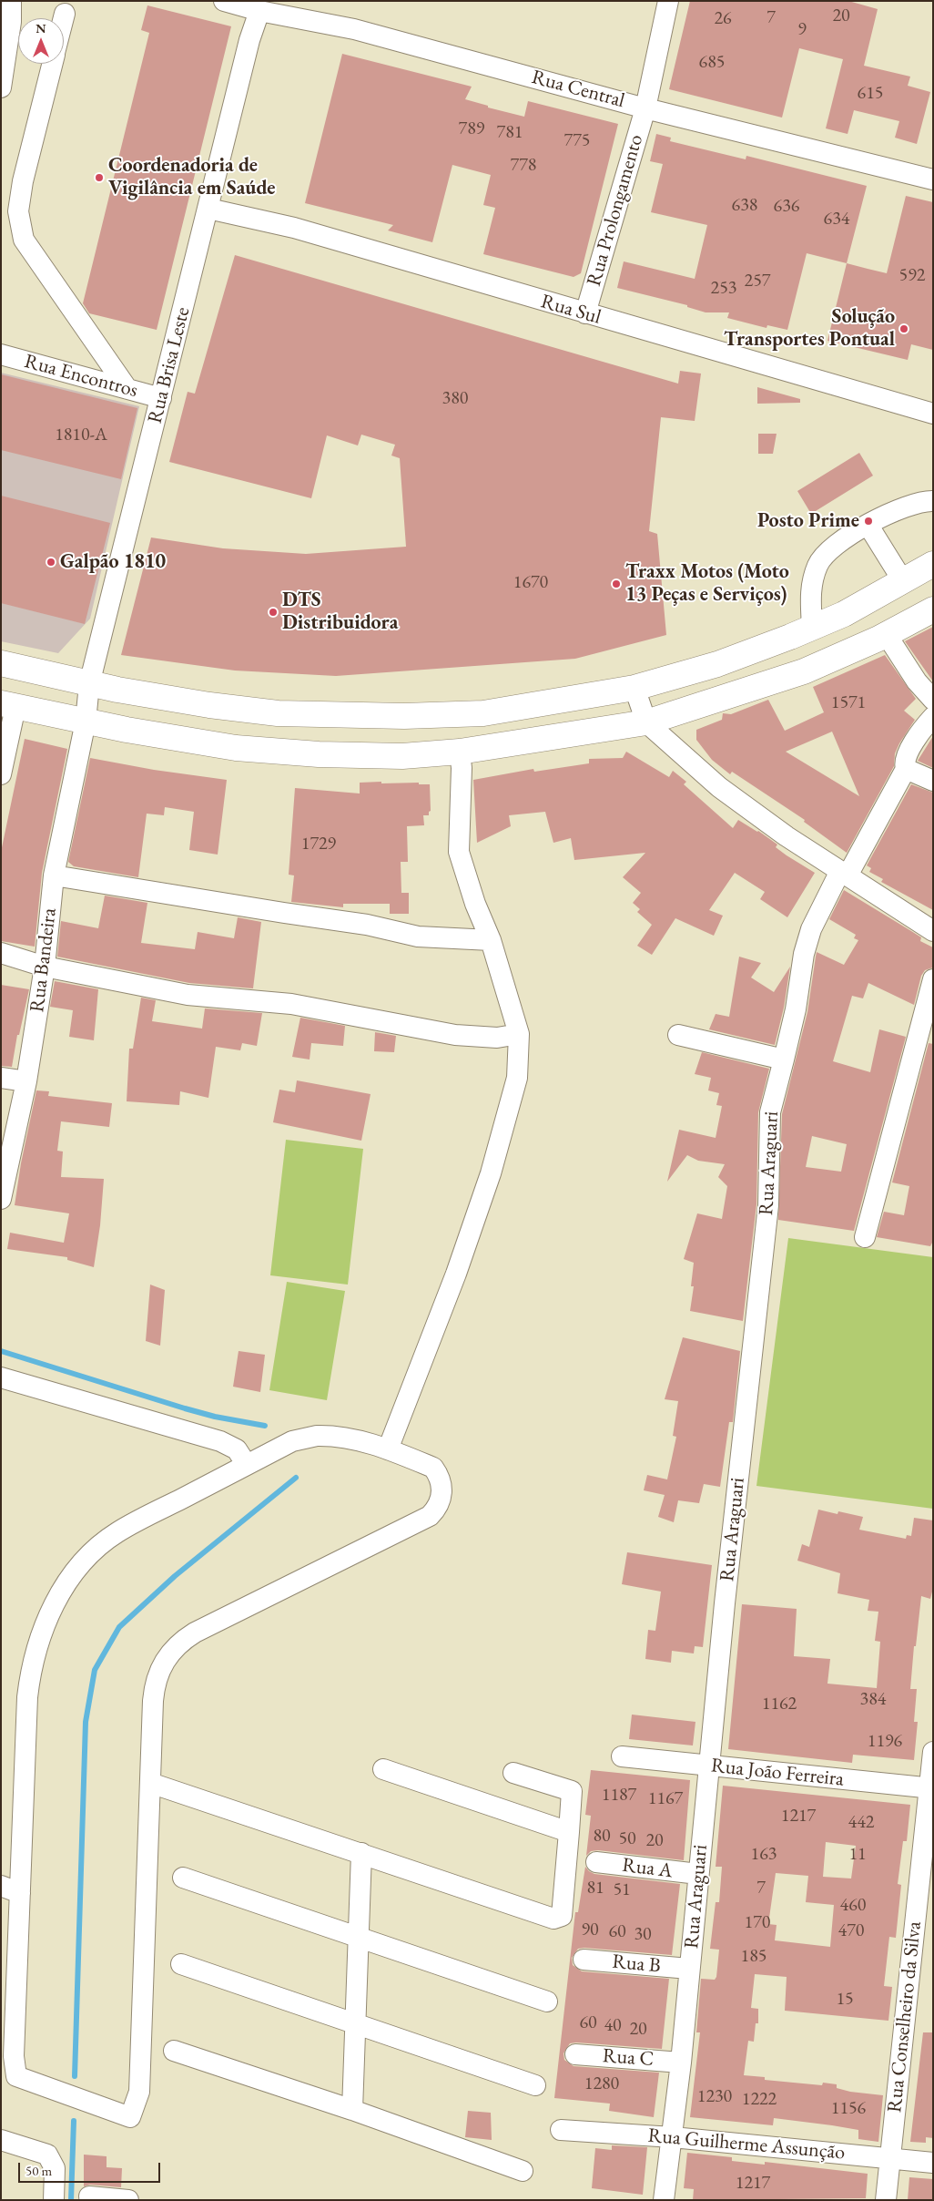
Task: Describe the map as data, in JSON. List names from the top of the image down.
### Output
{
  "streets": {
    "street": [
      "Rua Central",
      "Rua Prolongamento",
      "Rua Sul",
      "Rua Brisa Leste",
      "Rua Encontros",
      "Rua Bandeira",
      "Rua Araguari",
      "Rua João Ferreira",
      "Rua A",
      "Rua B",
      "Rua Conselheiro da Silva",
      "Rua C",
      "Rua Guilherme Assunção"
    ]
  },
  "crossings": [
    ["Rua Central", "Rua Prolongamento"],
    ["Rua Central", "Rua Brisa Leste"],
    ["Rua Prolongamento", "Rua Sul"],
    ["Rua Sul", "Rua Brisa Leste"],
    ["Rua Brisa Leste", "Rua Encontros"],
    ["Rua Brisa Leste", "Rua Bandeira"],
    ["Rua Araguari", "Rua João Ferreira"],
    ["Rua Araguari", "Rua A"],
    ["Rua Araguari", "Rua B"],
    ["Rua Araguari", "Rua C"],
    ["Rua Araguari", "Rua Guilherme Assunção"],
    ["Rua João Ferreira", "Rua Conselheiro da Silva"],
    ["Rua Conselheiro da Silva", "Rua Guilherme Assunção"]
  ],
  "places": [
    "Coordenadoria de Vigilância em Saúde",
    "Solução Transportes Pontual",
    "Posto Prime",
    "Galpão 1810",
    "Traxx Motos (Moto 13 Peças e Serviços)",
    "DTS Distribuidora"
  ],
  "house_numbers": [
    "20",
    "7",
    "26",
    "9",
    "685",
    "615",
    "789",
    "781",
    "775",
    "778",
    "638",
    "636",
    "634",
    "592",
    "257",
    "253",
    "380",
    "1810-A",
    "1670",
    "1571",
    "1729",
    "384",
    "1162",
    "1196",
    "1187",
    "1167",
    "1217",
    "442",
    "80",
    "50",
    "20",
    "163",
    "11",
    "81",
    "7",
    "51",
    "460",
    "170",
    "90",
    "470",
    "60",
    "30",
    "185",
    "15",
    "60",
    "40",
    "20",
    "1280",
    "1230",
    "1222",
    "1156",
    "1217"
  ],
  "scale_bar": "50 m",
  "north": "top"
}
